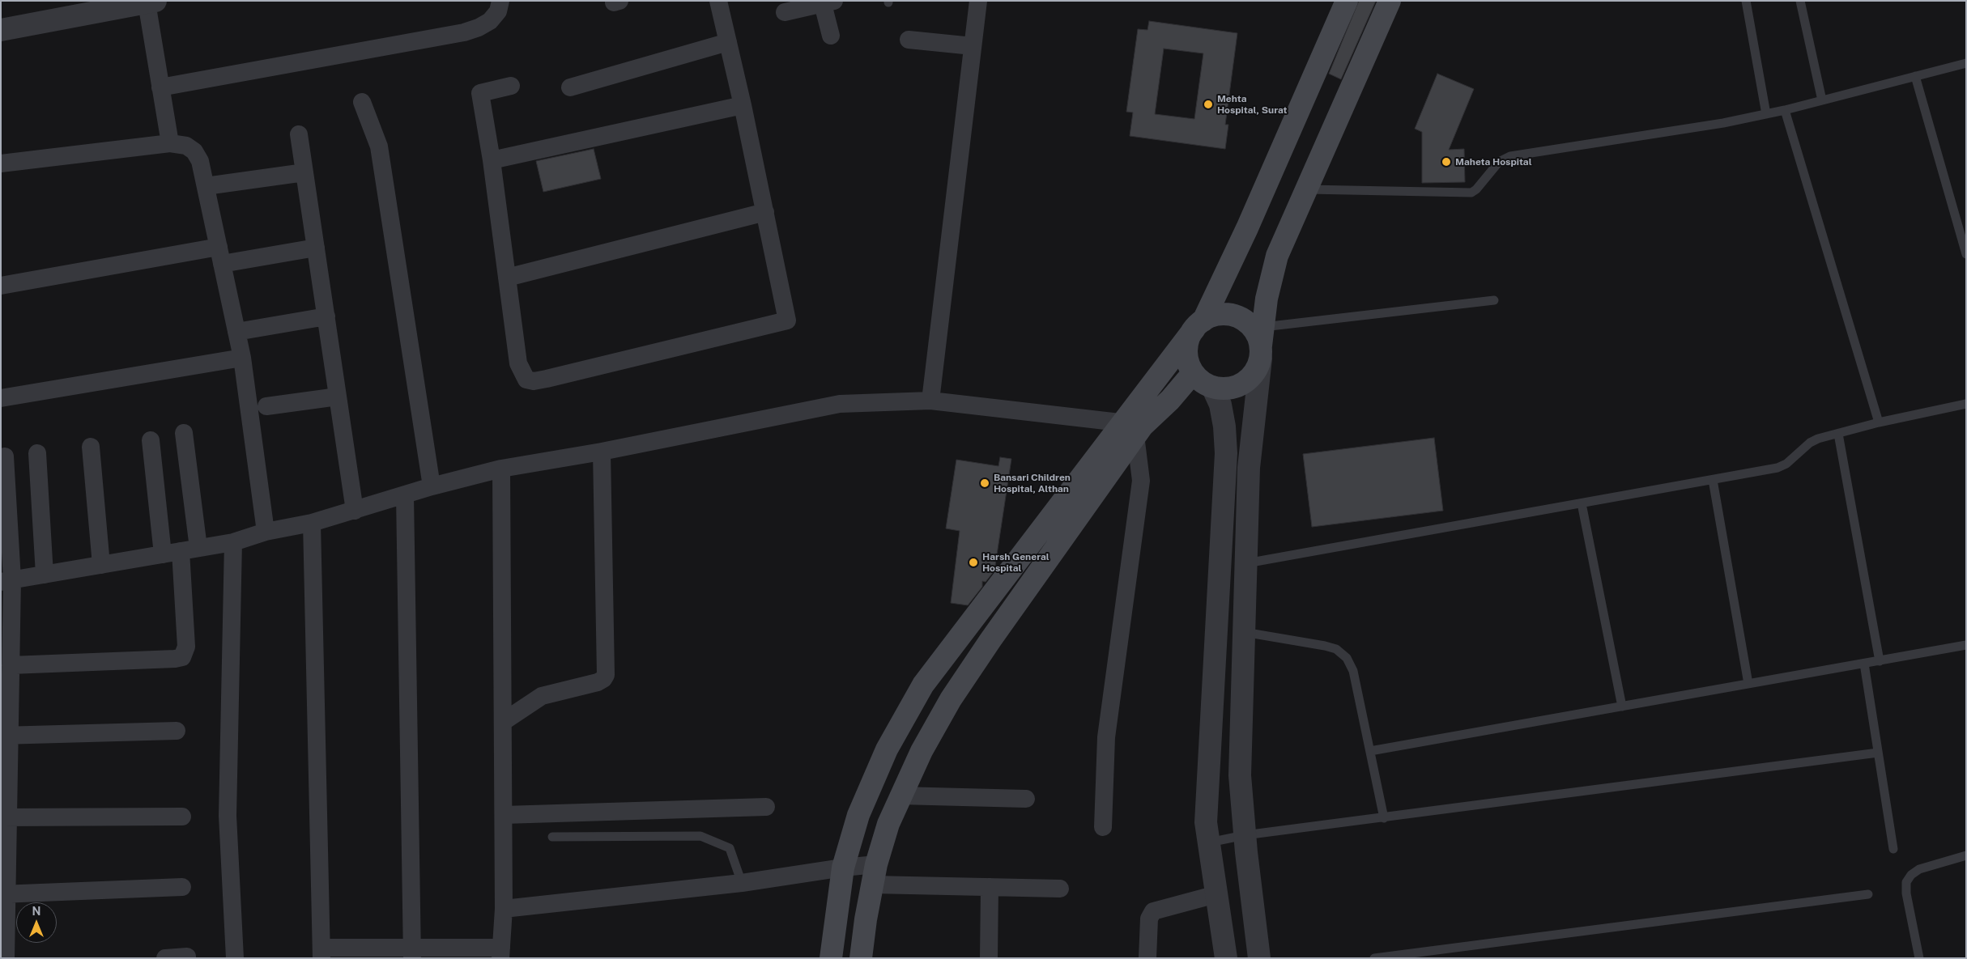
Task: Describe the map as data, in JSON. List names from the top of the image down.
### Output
{
  "places": [
    "Mehta Hospital, Surat",
    "Maheta Hospital",
    "Bansari Children Hospital, Althan",
    "Harsh General Hospital"
  ],
  "north": "top"
}
